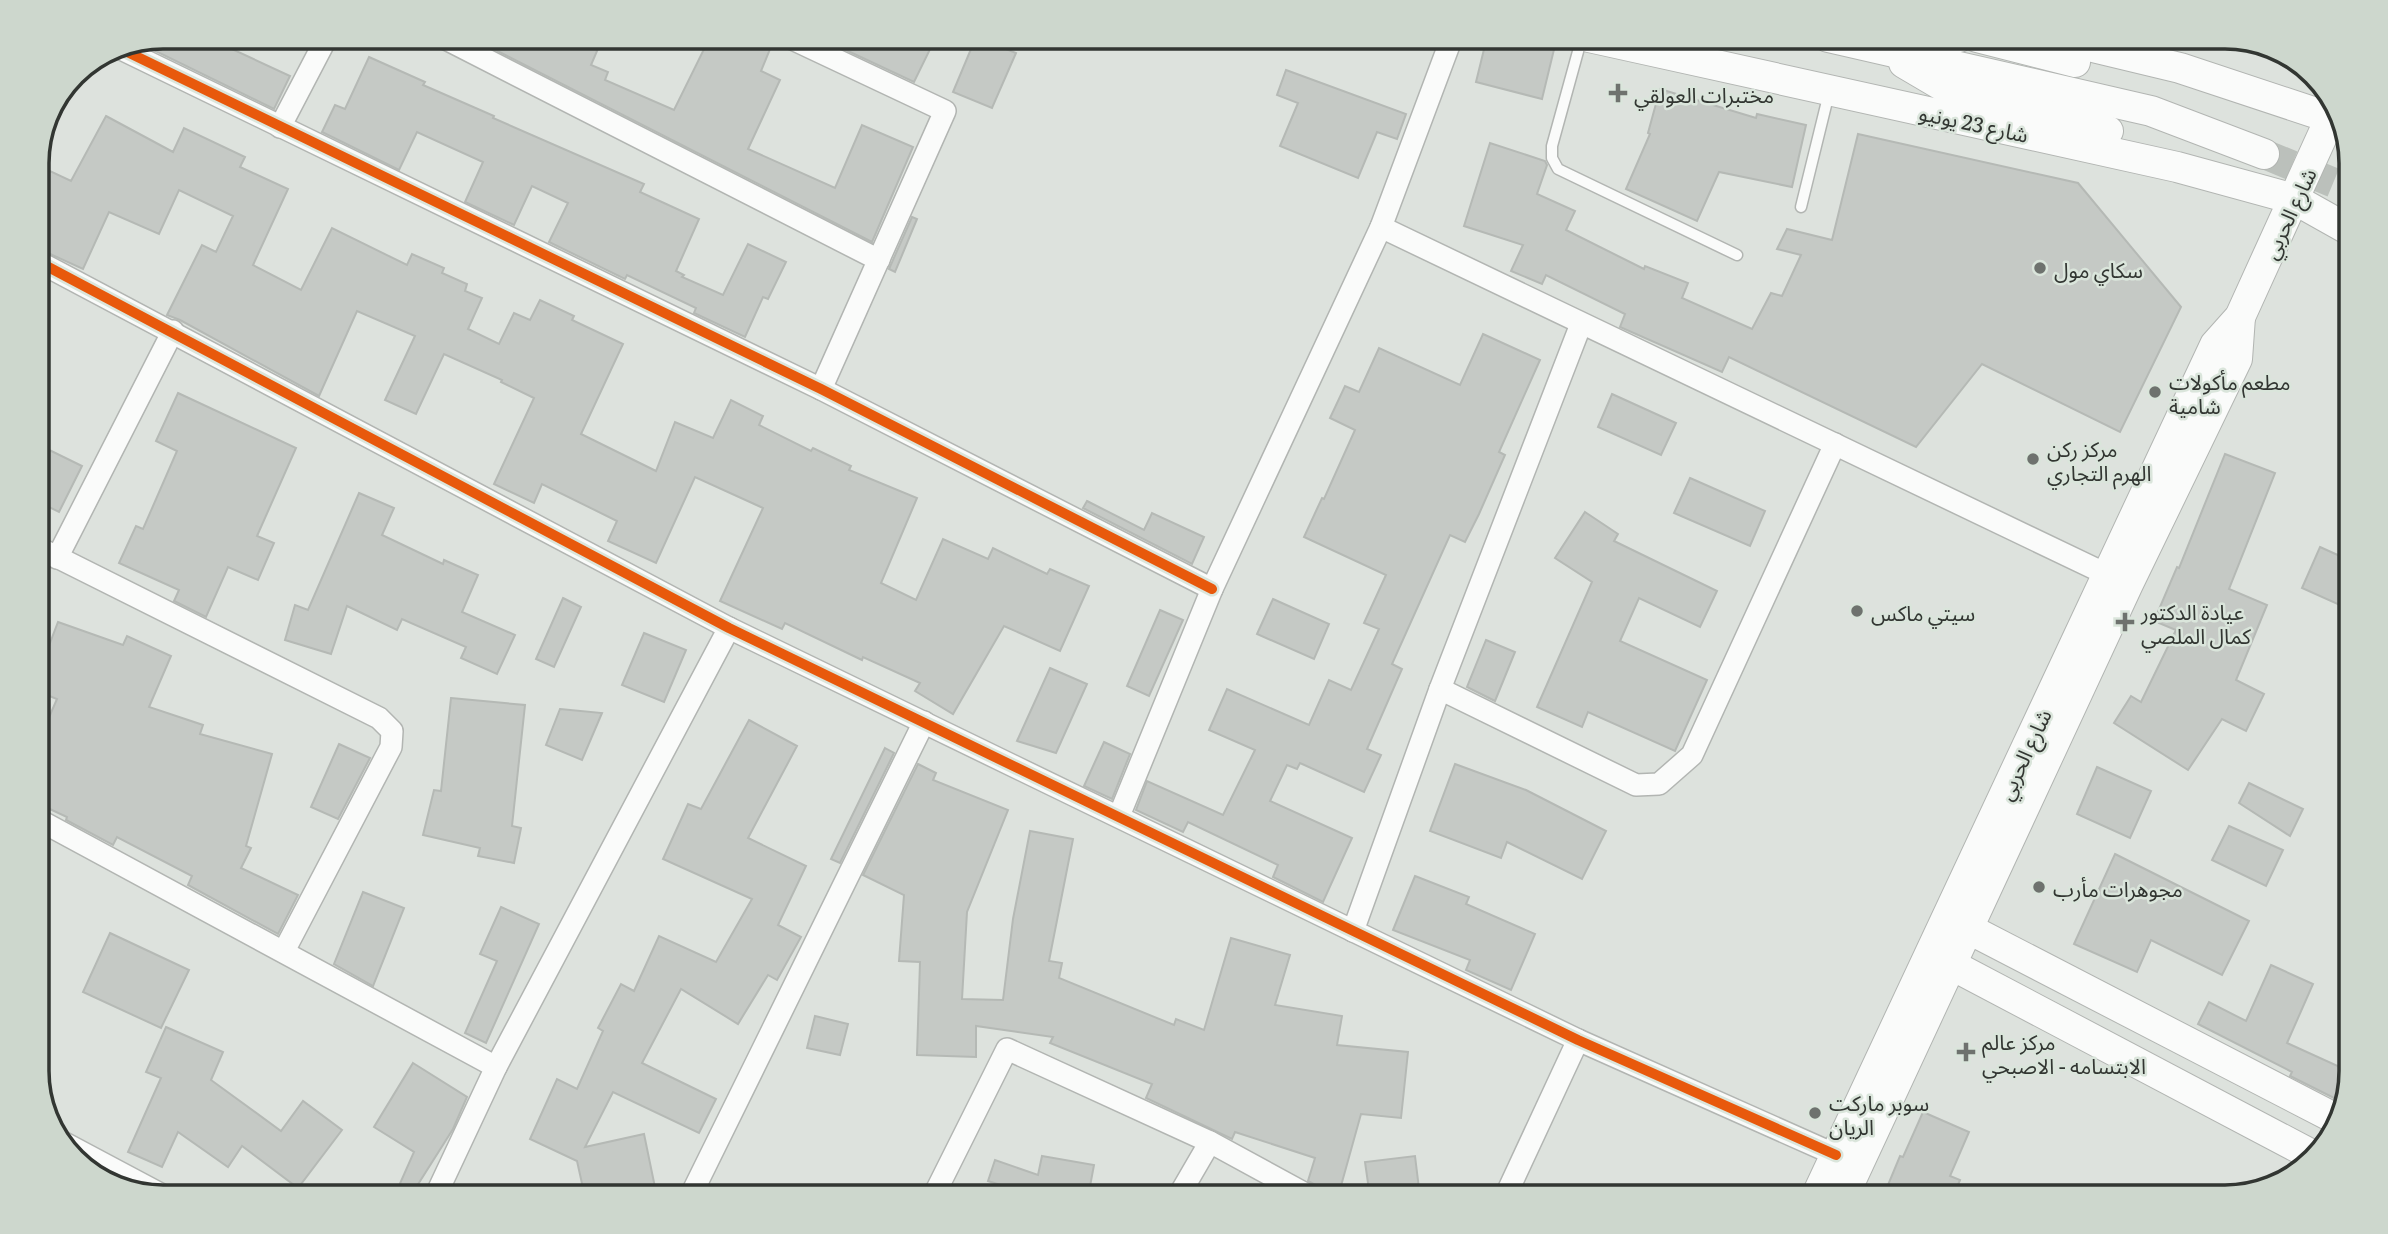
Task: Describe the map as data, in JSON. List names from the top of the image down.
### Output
{
  "streets": {
    "street": ["شارع 23 يونيو", "شارع الحربي"]
  },
  "crossings": [
    ["شارع 23 يونيو", "شارع الحربي"]
  ],
  "places": {
    "health": ["مختبرات العولقي", "عيادة الدكتور كمال الملصي", "مركز عالم الابتسامه - الاصبحي"],
    "other": [
      "سكاي مول",
      "مطعم مأكولات شامية",
      "مركز ركن الهرم التجاري",
      "سيتي ماكس",
      "مجوهرات مأرب",
      "سوبر ماركت الريان"
    ]
  }
}
